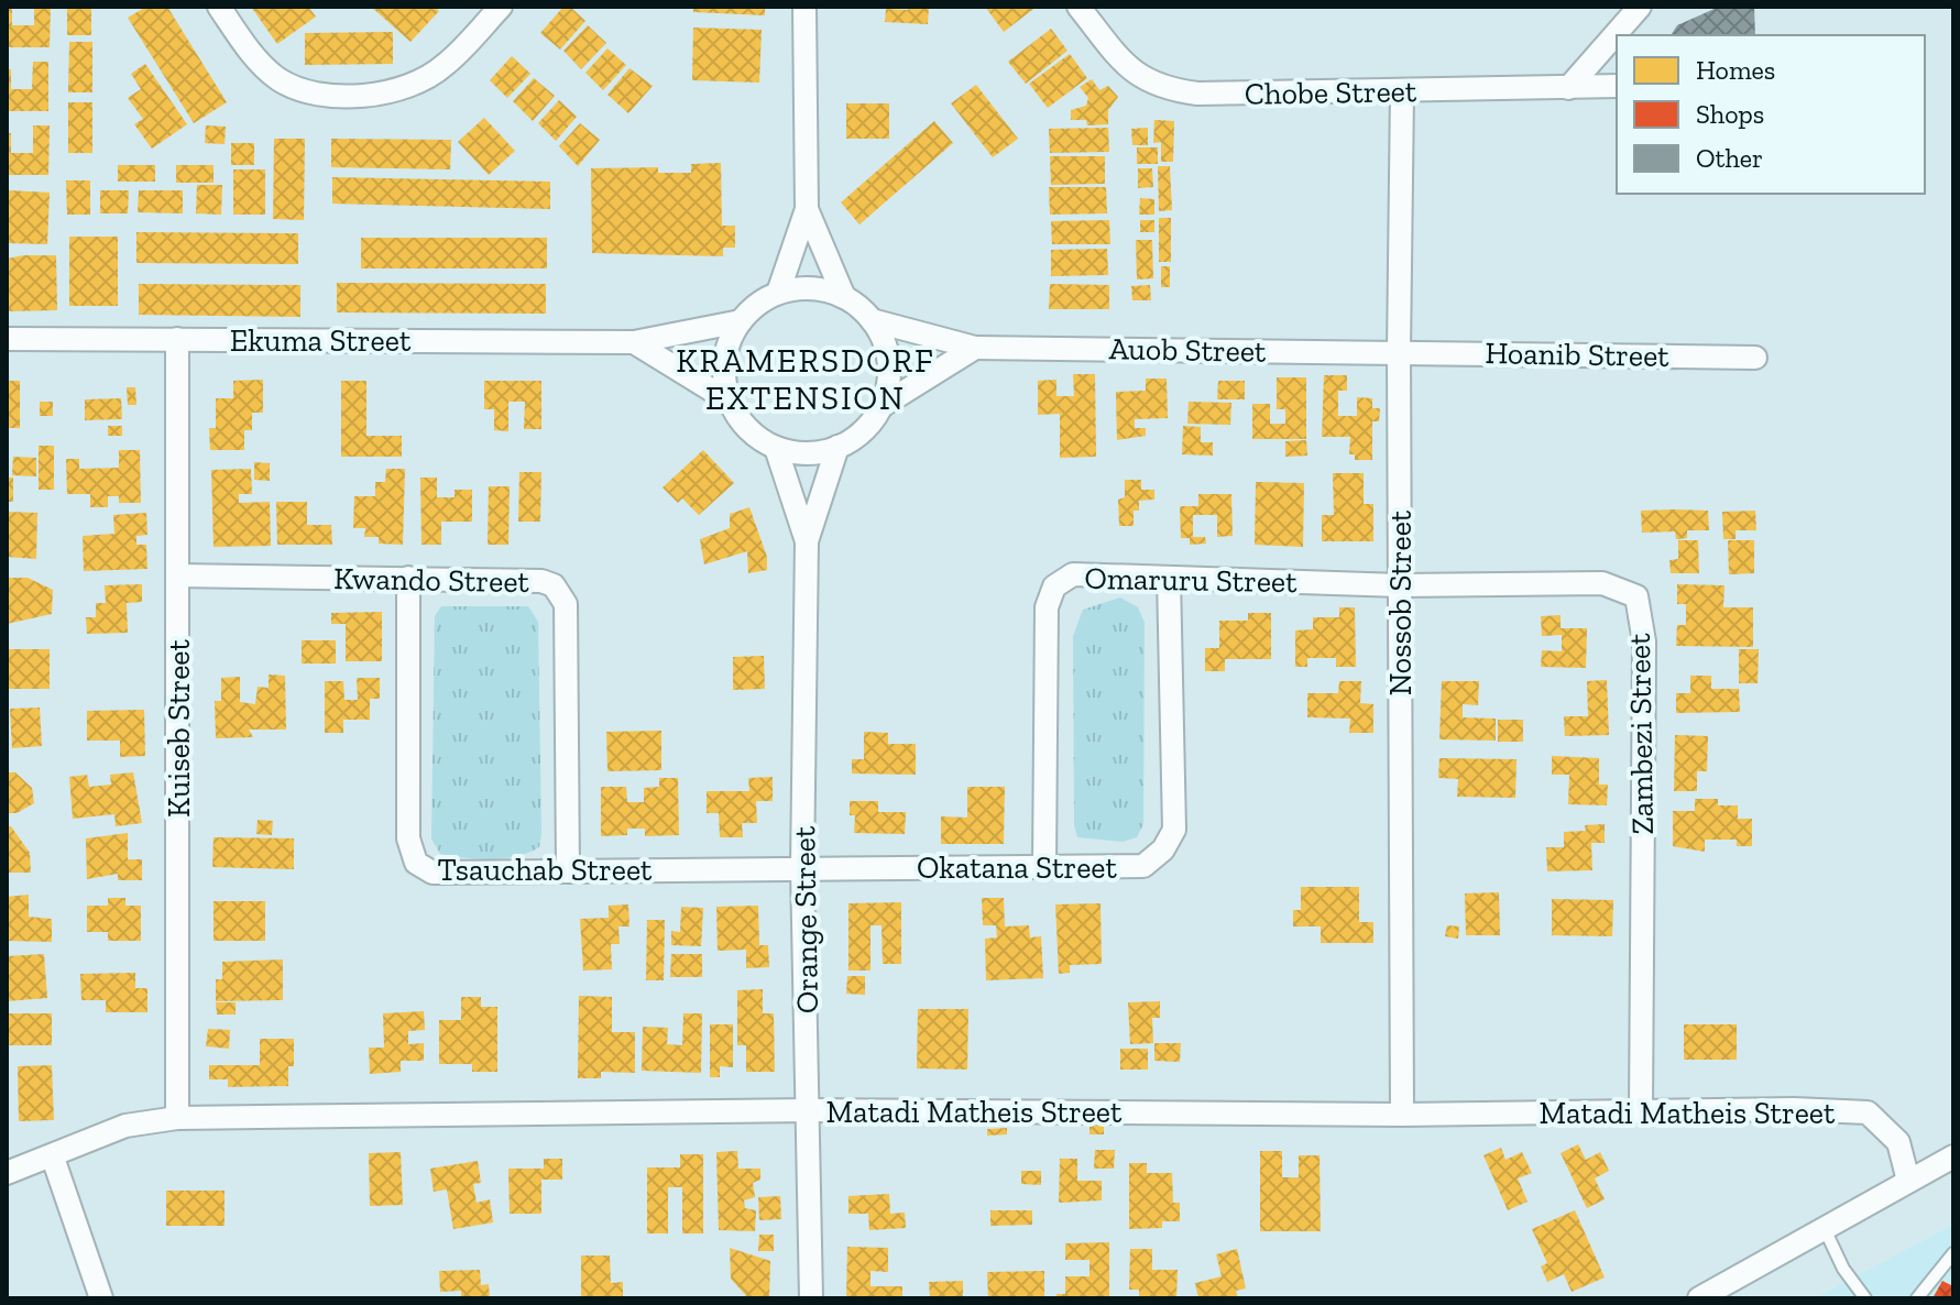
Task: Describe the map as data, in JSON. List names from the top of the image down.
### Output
{
  "streets": {
    "street": [
      "Chobe Street",
      "Ekuma Street",
      "Auob Street",
      "Hoanib Street",
      "Kwando Street",
      "Omaruru Street",
      "Nossob Street",
      "Kuiseb Street",
      "Zambezi Street",
      "Okatana Street",
      "Tsauchab Street",
      "Orange Street",
      "Matadi Matheis Street"
    ]
  },
  "crossings": [
    ["Chobe Street", "Nossob Street"],
    ["Ekuma Street", "Auob Street"],
    ["Ekuma Street", "Kuiseb Street"],
    ["Ekuma Street", "Orange Street"],
    ["Auob Street", "Hoanib Street"],
    ["Auob Street", "Nossob Street"],
    ["Auob Street", "Orange Street"],
    ["Hoanib Street", "Nossob Street"],
    ["Kwando Street", "Kuiseb Street"],
    ["Kwando Street", "Tsauchab Street"],
    ["Omaruru Street", "Nossob Street"],
    ["Omaruru Street", "Zambezi Street"],
    ["Omaruru Street", "Okatana Street"],
    ["Nossob Street", "Zambezi Street"],
    ["Nossob Street", "Matadi Matheis Street"],
    ["Kuiseb Street", "Matadi Matheis Street"],
    ["Zambezi Street", "Matadi Matheis Street"],
    ["Okatana Street", "Tsauchab Street"],
    ["Okatana Street", "Orange Street"],
    ["Tsauchab Street", "Orange Street"],
    ["Orange Street", "Matadi Matheis Street"]
  ],
  "districts": ["KRAMERSDORF EXTENSION"],
  "legend": ["Homes", "Shops", "Other"]
}
